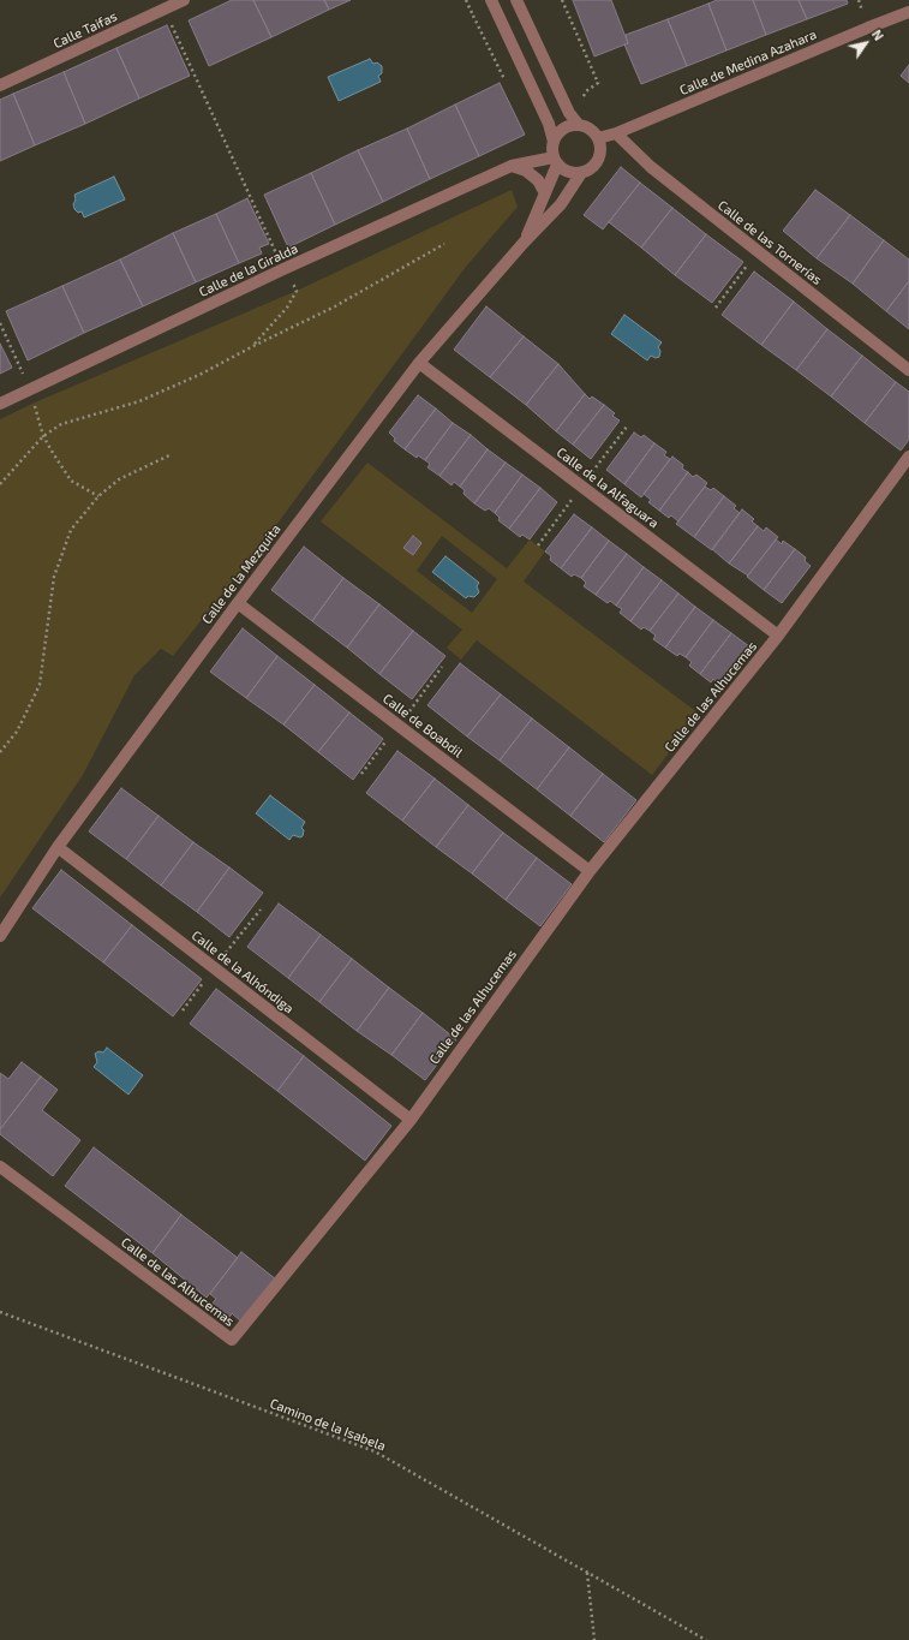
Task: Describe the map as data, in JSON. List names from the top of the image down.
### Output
{
  "streets": {
    "street": [
      "Calle Taifas",
      "Calle de Medina Azahara",
      "Calle de las Tornerías",
      "Calle de la Giralda",
      "Calle de la Alfaguara",
      "Calle de la Mezquita",
      "Calle de las Alhucemas",
      "Calle de Boabdil",
      "Calle de la Alhóndiga"
    ],
    "path": ["Camino de la Isabela"]
  },
  "crossings": [
    ["Calle de Medina Azahara", "Calle de las Tornerías"],
    ["Calle de Medina Azahara", "Calle de la Giralda"],
    ["Calle de Medina Azahara", "Calle de la Mezquita"],
    ["Calle de la Giralda", "Calle de la Mezquita"],
    ["Calle de la Alfaguara", "Calle de la Mezquita"],
    ["Calle de la Alfaguara", "Calle de las Alhucemas"],
    ["Calle de la Mezquita", "Calle de Boabdil"],
    ["Calle de la Mezquita", "Calle de la Alhóndiga"],
    ["Calle de las Alhucemas", "Calle de Boabdil"],
    ["Calle de las Alhucemas", "Calle de la Alhóndiga"]
  ],
  "north": "top right"
}
